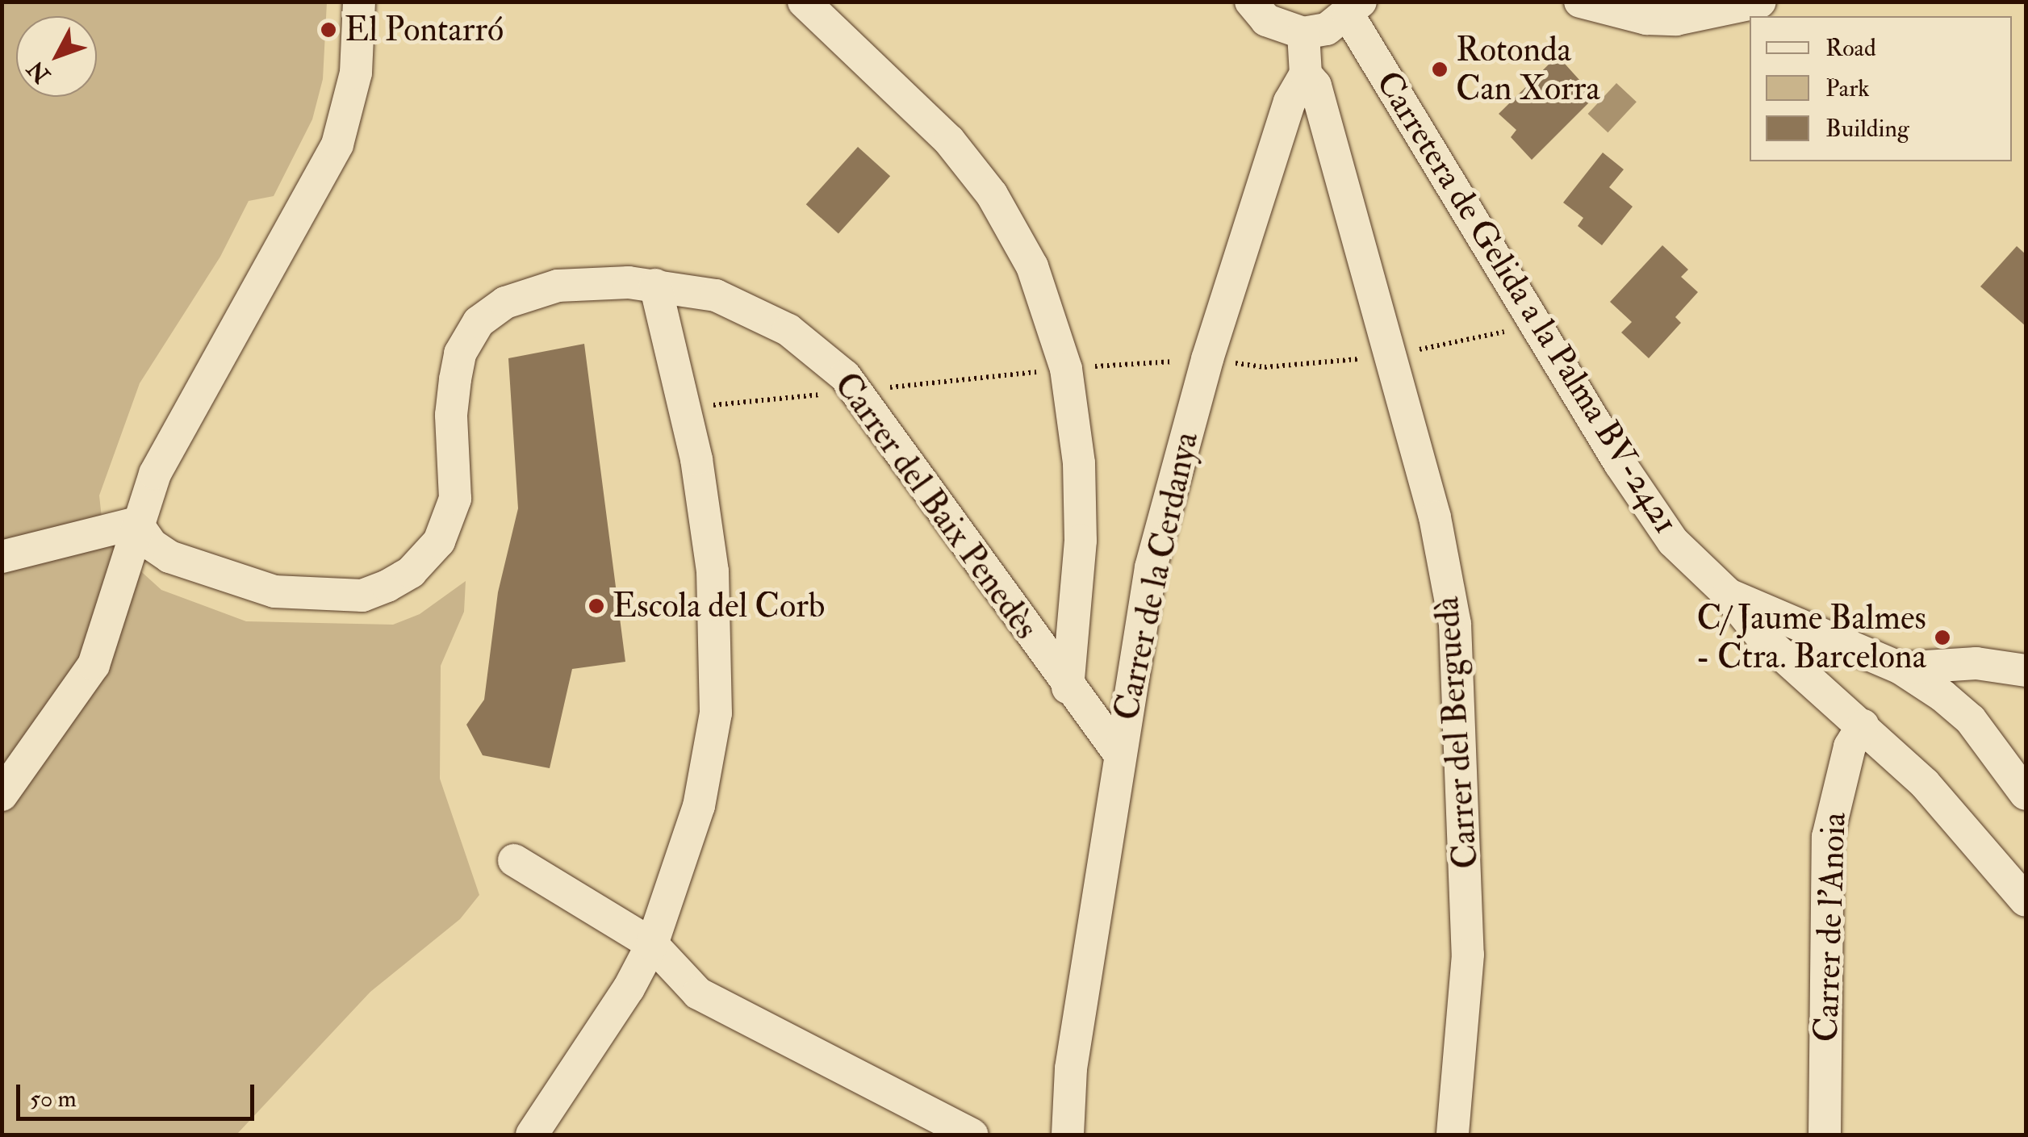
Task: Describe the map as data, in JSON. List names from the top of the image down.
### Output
{
  "streets": {
    "street": [
      "Carretera de Gelida a la Palma BV-2421",
      "Carrer del Baix Penedès",
      "Carrer de la Cerdanya",
      "Carrer del Berguedà",
      "Carrer de l'Anoia"
    ]
  },
  "crossings": [
    ["Carrer del Baix Penedès", "Carrer de la Cerdanya"],
    ["Carrer de la Cerdanya", "Carrer del Berguedà"]
  ],
  "places": [
    "El Pontarró",
    "Rotonda Can Xorra",
    "Escola del Corb",
    "C/ Jaume Balmes - Ctra. Barcelona"
  ],
  "legend": ["Road", "Park", "Building"],
  "scale_bar": "50 m",
  "north": "bottom left"
}
